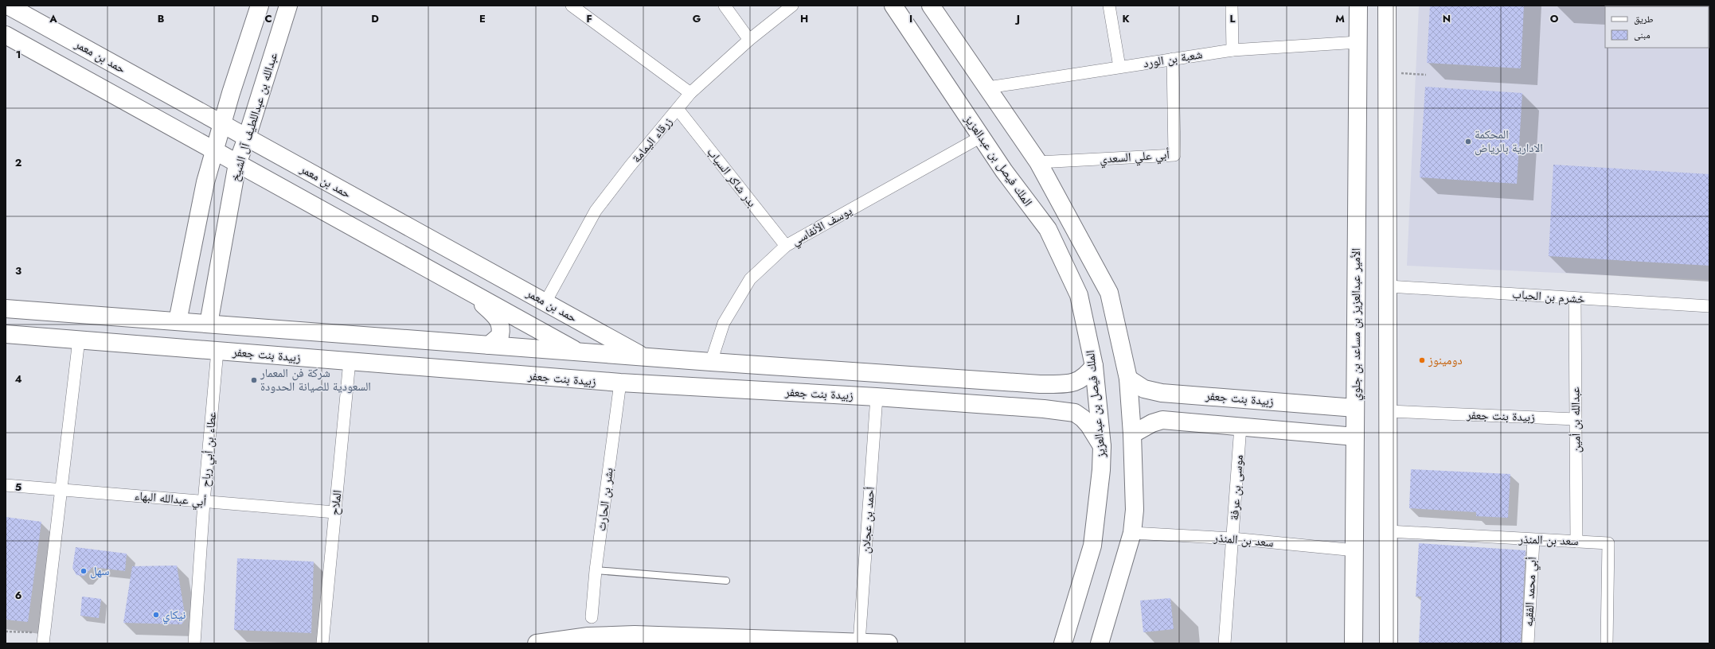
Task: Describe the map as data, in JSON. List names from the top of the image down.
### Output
{
  "streets": {
    "street": [
      "حمد بن معمر",
      "شعبة بن الورد",
      "عبدالله بن عبداللطيف آل الشيخ",
      "زرقاء اليمامة",
      "أبي علي السعدي",
      "الملك فيصل بن عبدالعزيز",
      "بدر شاكر السياب",
      "يوسف الأنفاسي",
      "خشرم بن الحباب",
      "الأمير عبدالعزيز بن مساعد بن جلوي",
      "زبيدة بنت جعفر",
      "عبدالله بن أمين",
      "عطاء بن أبي رباح",
      "موسى بن عرفة",
      "أبي عبدالله البهاء",
      "بشر بن الحارث",
      "الملاح",
      "أحمد بن عجلان",
      "سعد بن المنذر",
      "أبي محمد الفقيه"
    ]
  },
  "crossings": [
    ["حمد بن معمر", "عبدالله بن عبداللطيف آل الشيخ"],
    ["حمد بن معمر", "زرقاء اليمامة"],
    ["حمد بن معمر", "زبيدة بنت جعفر"],
    ["شعبة بن الورد", "أبي علي السعدي"],
    ["شعبة بن الورد", "الأمير عبدالعزيز بن مساعد بن جلوي"],
    ["عبدالله بن عبداللطيف آل الشيخ", "زبيدة بنت جعفر"],
    ["زرقاء اليمامة", "بدر شاكر السياب"],
    ["الملك فيصل بن عبدالعزيز", "يوسف الأنفاسي"],
    ["الملك فيصل بن عبدالعزيز", "زبيدة بنت جعفر"],
    ["بدر شاكر السياب", "يوسف الأنفاسي"],
    ["يوسف الأنفاسي", "زبيدة بنت جعفر"],
    ["خشرم بن الحباب", "عبدالله بن أمين"],
    ["الأمير عبدالعزيز بن مساعد بن جلوي", "زبيدة بنت جعفر"],
    ["الأمير عبدالعزيز بن مساعد بن جلوي", "سعد بن المنذر"],
    ["زبيدة بنت جعفر", "عبدالله بن أمين"],
    ["زبيدة بنت جعفر", "عطاء بن أبي رباح"],
    ["زبيدة بنت جعفر", "بشر بن الحارث"],
    ["زبيدة بنت جعفر", "الملاح"],
    ["زبيدة بنت جعفر", "أحمد بن عجلان"],
    ["عبدالله بن أمين", "سعد بن المنذر"],
    ["عطاء بن أبي رباح", "أبي عبدالله البهاء"],
    ["موسى بن عرفة", "سعد بن المنذر"],
    ["أبي عبدالله البهاء", "الملاح"],
    ["سعد بن المنذر", "أبي محمد الفقيه"]
  ],
  "places": [
    "المحكمة الادارية بالرياض",
    "دومينوز",
    "شركة فن المعمار السعودية للصيانة الحدودة",
    "سهل",
    "نيكاي"
  ],
  "legend": ["طريق", "مبنى"],
  "grid": {
    "columns": [
      "A",
      "B",
      "C",
      "D",
      "E",
      "F",
      "G",
      "H",
      "I",
      "J",
      "K",
      "L",
      "M",
      "N",
      "O"
    ],
    "rows": [
      "1",
      "2",
      "3",
      "4",
      "5",
      "6"
    ]
  }
}
